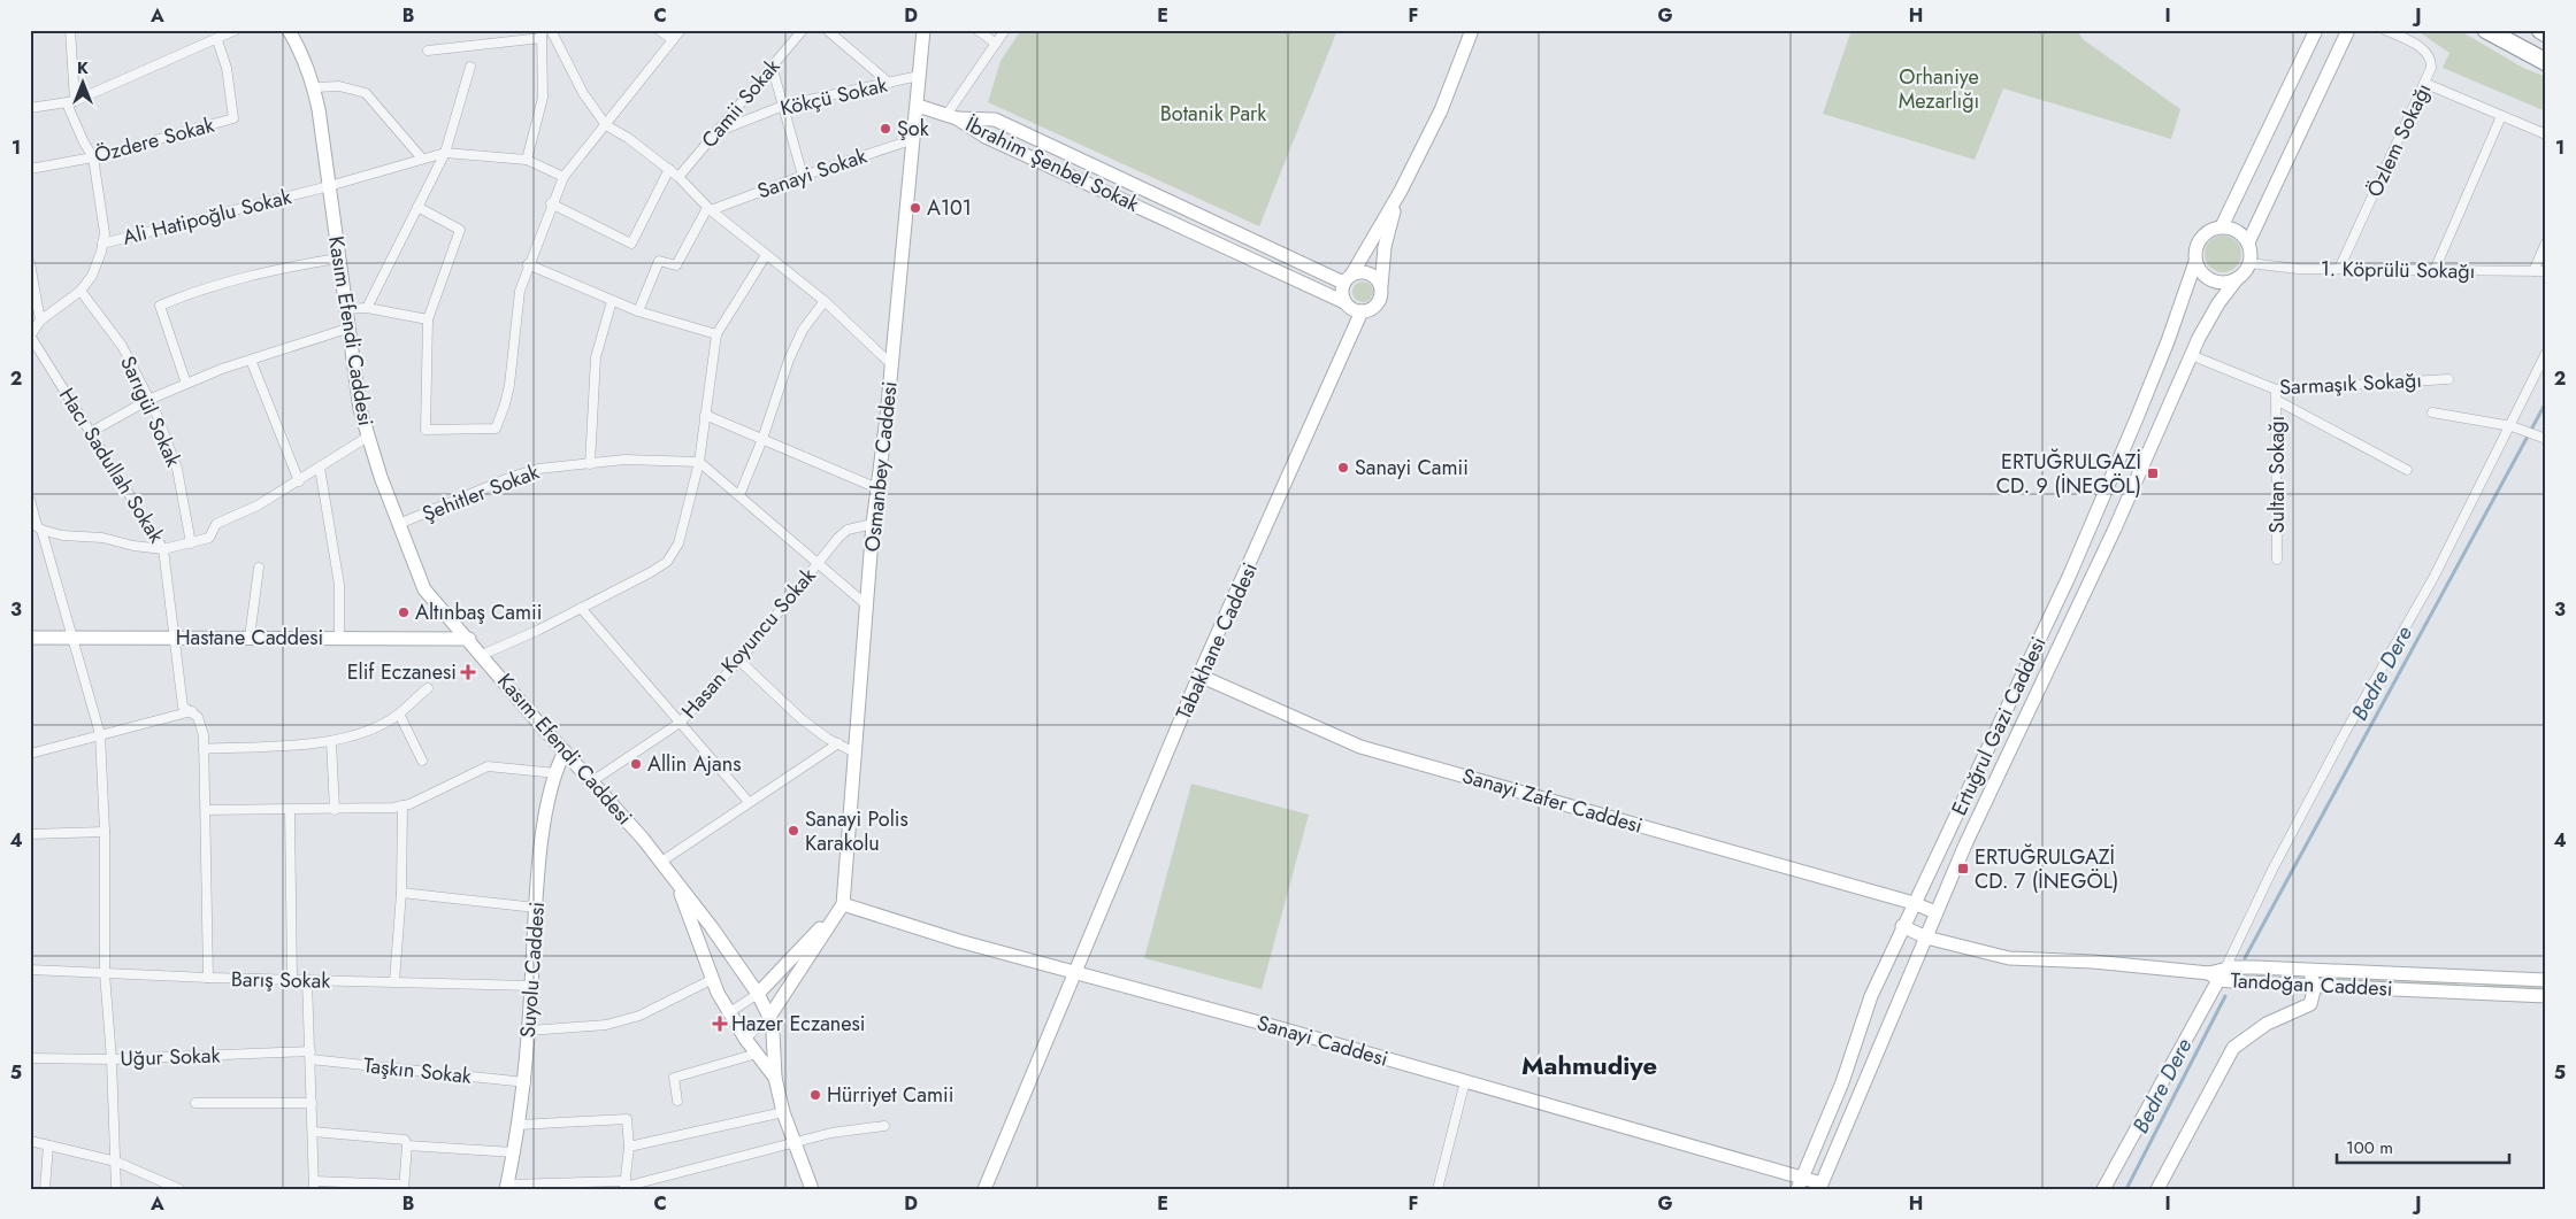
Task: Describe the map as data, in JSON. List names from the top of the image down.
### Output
{
  "streets": {
    "street": [
      "Kökçü Sokak",
      "Camii Sokak",
      "Özdere Sokak",
      "Özlem Sokağı",
      "İbrahim Şenbel Sokak",
      "Sanayi Sokak",
      "Ali Hatipoğlu Sokak",
      "1. Köprülü Sokağı",
      "Kasım Efendi Caddesi",
      "Sarmaşık Sokağı",
      "Sarıgül Sokak",
      "Hacı Sadullah Sokak",
      "Osmanbey Caddesi",
      "Sultan Sokağı",
      "Şehitler Sokak",
      "Hastane Caddesi",
      "Tabakhane Caddesi",
      "Hasan Koyuncu Sokak",
      "Ertuğrul Gazi Caddesi",
      "Sanayi Zafer Caddesi",
      "Suyolu Caddesi",
      "Barış Sokak",
      "Tandoğan Caddesi",
      "Sanayi Caddesi",
      "Uğur Sokak",
      "Taşkın Sokak"
    ]
  },
  "crossings": [
    ["Kökçü Sokak", "Camii Sokak"],
    ["Kökçü Sokak", "Osmanbey Caddesi"],
    ["Özlem Sokağı", "1. Köprülü Sokağı"],
    ["İbrahim Şenbel Sokak", "Tabakhane Caddesi"],
    ["Sanayi Sokak", "Osmanbey Caddesi"],
    ["Ali Hatipoğlu Sokak", "Kasım Efendi Caddesi"],
    ["Ali Hatipoğlu Sokak", "Sarıgül Sokak"],
    ["Ali Hatipoğlu Sokak", "Hacı Sadullah Sokak"],
    ["1. Köprülü Sokağı", "Ertuğrul Gazi Caddesi"],
    ["Kasım Efendi Caddesi", "Osmanbey Caddesi"],
    ["Kasım Efendi Caddesi", "Şehitler Sokak"],
    ["Kasım Efendi Caddesi", "Hastane Caddesi"],
    ["Kasım Efendi Caddesi", "Hasan Koyuncu Sokak"],
    ["Kasım Efendi Caddesi", "Suyolu Caddesi"],
    ["Sarmaşık Sokağı", "Sultan Sokağı"],
    ["Sarmaşık Sokağı", "Ertuğrul Gazi Caddesi"],
    ["Hacı Sadullah Sokak", "Hastane Caddesi"],
    ["Osmanbey Caddesi", "Hasan Koyuncu Sokak"],
    ["Osmanbey Caddesi", "Sanayi Caddesi"],
    ["Tabakhane Caddesi", "Sanayi Zafer Caddesi"],
    ["Tabakhane Caddesi", "Sanayi Caddesi"],
    ["Ertuğrul Gazi Caddesi", "Sanayi Zafer Caddesi"],
    ["Ertuğrul Gazi Caddesi", "Sanayi Caddesi"],
    ["Suyolu Caddesi", "Barış Sokak"],
    ["Suyolu Caddesi", "Taşkın Sokak"],
    ["Uğur Sokak", "Taşkın Sokak"]
  ],
  "districts": ["Mahmudiye"],
  "water": ["Bedre Dere"],
  "parks": ["Orhaniye Mezarlığı", "Botanik Park"],
  "places": {
    "other": [
      "Şok",
      "A101",
      "Sanayi Camii",
      "Altınbaş Camii",
      "Allin Ajans",
      "Sanayi Polis Karakolu",
      "Hürriyet Camii"
    ],
    "transit": ["ERTUĞRULGAZİ CD. 9 (İNEGÖL)", "ERTUĞRULGAZİ CD. 7 (İNEGÖL)"],
    "health": ["Elif Eczanesi", "Hazer Eczanesi"]
  },
  "scale_bar": "100 m",
  "north": "top",
  "grid": {
    "columns": [
      "A",
      "B",
      "C",
      "D",
      "E",
      "F",
      "G",
      "H",
      "I",
      "J"
    ],
    "rows": [
      "1",
      "2",
      "3",
      "4",
      "5"
    ]
  }
}
